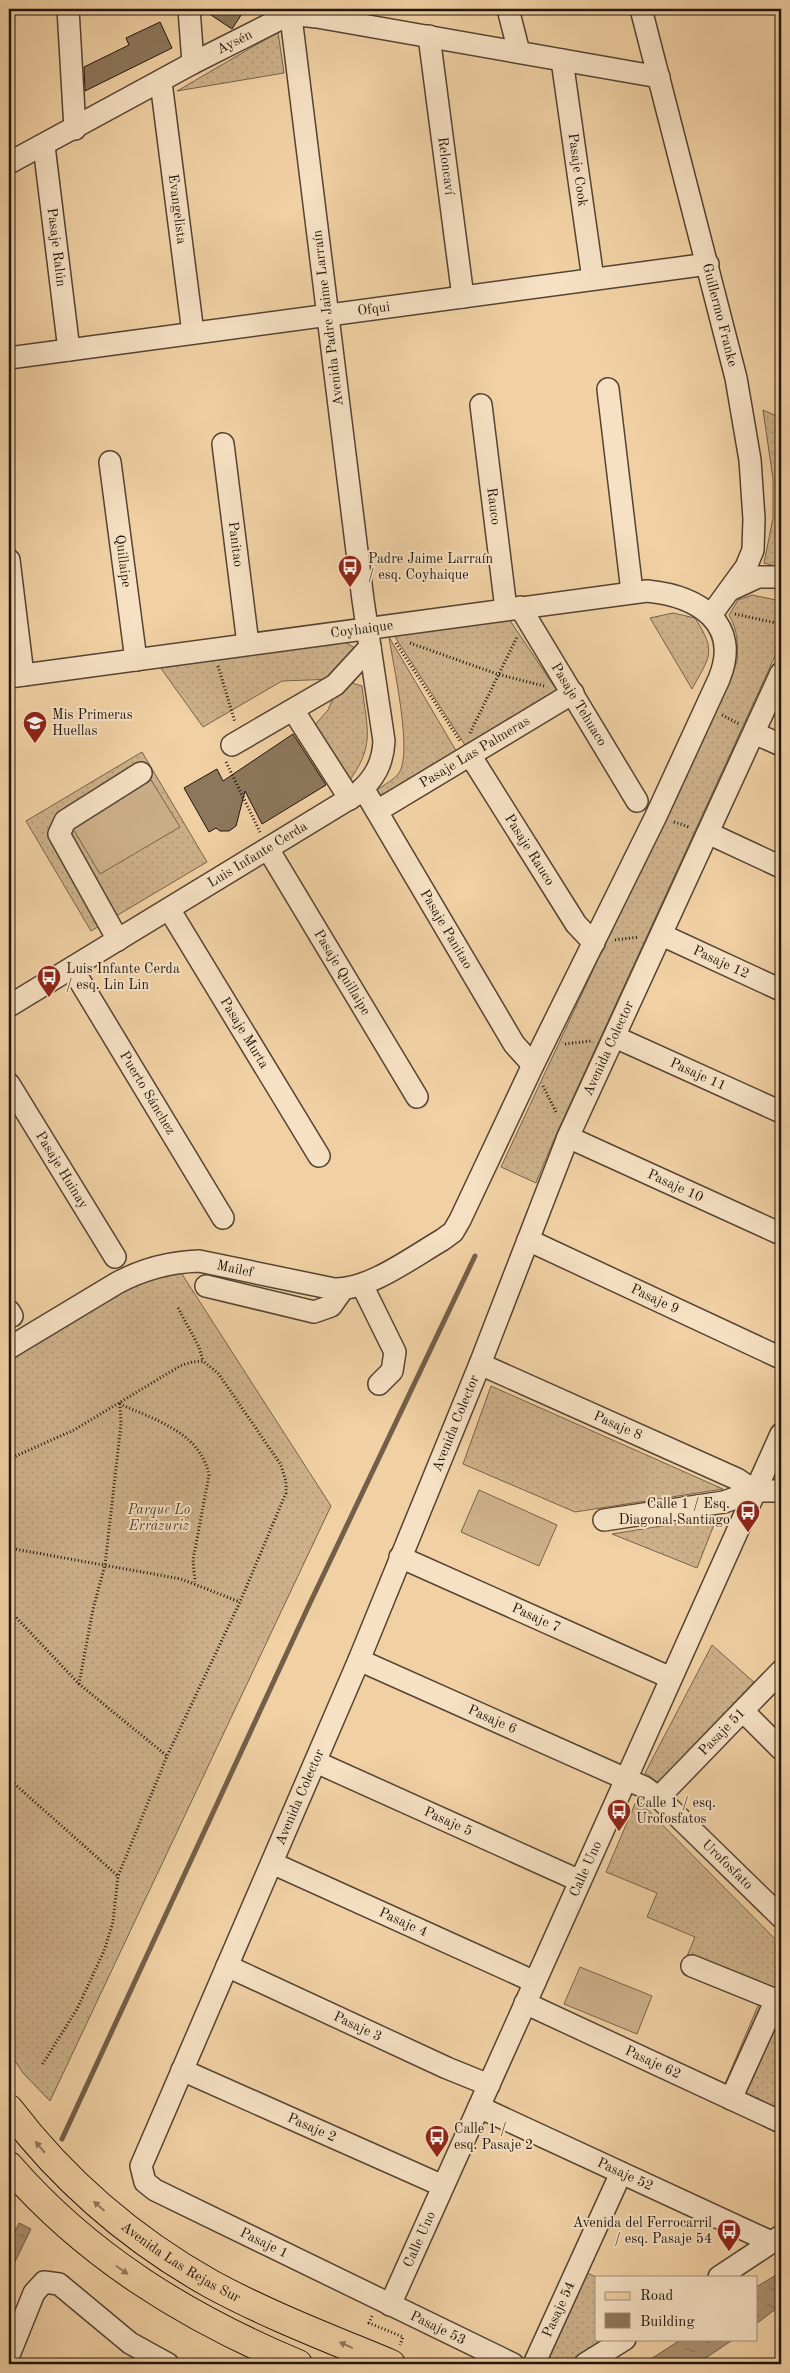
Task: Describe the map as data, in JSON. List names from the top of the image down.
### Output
{
  "streets": {
    "main road": ["Avenida Las Rejas Sur"],
    "street": [
      "Aysén",
      "Reloncaví",
      "Pasaje Cook",
      "Evangelista",
      "Pasaje Ralún",
      "Ofqui",
      "Guillermo Franke",
      "Avenida Padre Jaime Larraín",
      "Rauco",
      "Panitao",
      "Quillaipe",
      "Coyhaique",
      "Pasaje Tehuaco",
      "Pasaje Las Palmeras",
      "Pasaje Rauco",
      "Luis Infante Cerda",
      "Pasaje Panitao",
      "Pasaje 12",
      "Pasaje Quillaipe",
      "Pasaje Murta",
      "Avenida Colector",
      "Pasaje 11",
      "Puerto Sánchez",
      "Pasaje Huinay",
      "Pasaje 10",
      "Mailef",
      "Pasaje 9",
      "Pasaje 8",
      "Pasaje 7",
      "Pasaje 6",
      "Pasaje 51",
      "Pasaje 5",
      "Urofosfato",
      "Calle Uno",
      "Pasaje 4",
      "Pasaje 3",
      "Pasaje 62",
      "Pasaje 2",
      "Pasaje 52",
      "Pasaje 1",
      "Pasaje 54",
      "Pasaje 53"
    ]
  },
  "crossings": [
    ["Aysén", "Evangelista"],
    ["Aysén", "Pasaje Ralún"],
    ["Aysén", "Avenida Padre Jaime Larraín"],
    ["Reloncaví", "Ofqui"],
    ["Pasaje Cook", "Ofqui"],
    ["Evangelista", "Ofqui"],
    ["Pasaje Ralún", "Ofqui"],
    ["Ofqui", "Guillermo Franke"],
    ["Ofqui", "Avenida Padre Jaime Larraín"],
    ["Guillermo Franke", "Coyhaique"],
    ["Avenida Padre Jaime Larraín", "Coyhaique"],
    ["Avenida Padre Jaime Larraín", "Luis Infante Cerda"],
    ["Rauco", "Coyhaique"],
    ["Rauco", "Pasaje Tehuaco"],
    ["Panitao", "Coyhaique"],
    ["Quillaipe", "Coyhaique"],
    ["Coyhaique", "Pasaje Tehuaco"],
    ["Coyhaique", "Luis Infante Cerda"],
    ["Pasaje Tehuaco", "Pasaje Las Palmeras"],
    ["Pasaje Las Palmeras", "Pasaje Rauco"],
    ["Pasaje Las Palmeras", "Pasaje Panitao"],
    ["Luis Infante Cerda", "Pasaje Panitao"],
    ["Luis Infante Cerda", "Pasaje Quillaipe"],
    ["Luis Infante Cerda", "Pasaje Murta"],
    ["Luis Infante Cerda", "Puerto Sánchez"],
    ["Pasaje 12", "Avenida Colector"],
    ["Avenida Colector", "Pasaje 11"],
    ["Avenida Colector", "Pasaje 10"],
    ["Avenida Colector", "Pasaje 9"],
    ["Avenida Colector", "Pasaje 8"],
    ["Avenida Colector", "Pasaje 7"],
    ["Avenida Colector", "Pasaje 6"],
    ["Avenida Colector", "Pasaje 5"],
    ["Avenida Colector", "Pasaje 4"],
    ["Avenida Colector", "Pasaje 3"],
    ["Avenida Colector", "Pasaje 2"],
    ["Avenida Colector", "Pasaje 1"],
    ["Pasaje 8", "Calle Uno"],
    ["Pasaje 7", "Calle Uno"],
    ["Pasaje 6", "Urofosfato"],
    ["Pasaje 6", "Calle Uno"],
    ["Pasaje 5", "Calle Uno"],
    ["Urofosfato", "Calle Uno"],
    ["Calle Uno", "Pasaje 4"],
    ["Calle Uno", "Pasaje 3"],
    ["Calle Uno", "Pasaje 62"],
    ["Calle Uno", "Pasaje 2"],
    ["Calle Uno", "Pasaje 52"],
    ["Calle Uno", "Pasaje 1"],
    ["Calle Uno", "Pasaje 53"],
    ["Pasaje 52", "Pasaje 54"],
    ["Pasaje 1", "Pasaje 53"]
  ],
  "parks": ["Parque Lo Errázuriz"],
  "places": {
    "bus stop": [
      "Padre Jaime Larraín / esq. Coyhaique",
      "Luis Infante Cerda / esq. Lin Lin",
      "Calle 1 / Esq. Diagonal Santiago",
      "Calle 1 / esq. Urofosfatos",
      "Calle 1 / esq. Pasaje 2",
      "Avenida del Ferrocarril / esq. Pasaje 54"
    ],
    "school or university": ["Mis Primeras Huellas"]
  },
  "legend": ["Road", "Building"]
}
